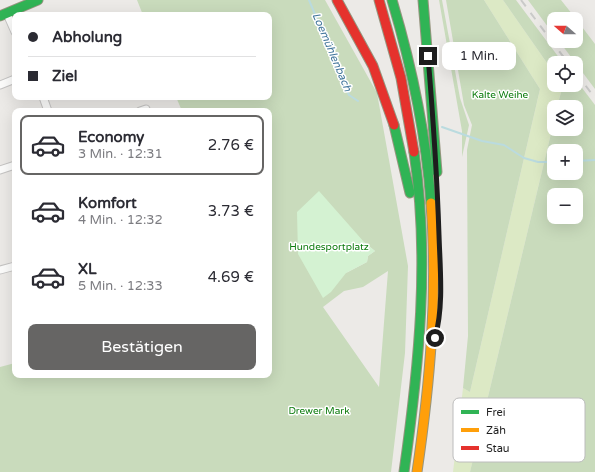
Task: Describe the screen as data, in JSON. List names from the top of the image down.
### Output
{
  "water": ["Loemühlenbach"],
  "parks": ["Kalte Weihe", "Hundesportplatz", "Drewer Mark"],
  "legend": ["Frei", "Zäh", "Stau"],
  "north": "left",
  "page": {
    "map_buttons": ["+", "−"],
    "banner": ["Abholung", "Ziel"],
    "bubble": "1 Min.",
    "list": [
      {
        "name": "Economy",
        "note": "3 Min. · 12:31",
        "value": "2.76 €"
      },
      {
        "name": "Komfort",
        "note": "4 Min. · 12:32",
        "value": "3.73 €"
      },
      {
        "name": "XL",
        "note": "5 Min. · 12:33",
        "value": "4.69 €"
      }
    ],
    "buttons": "Bestätigen"
  }
}
